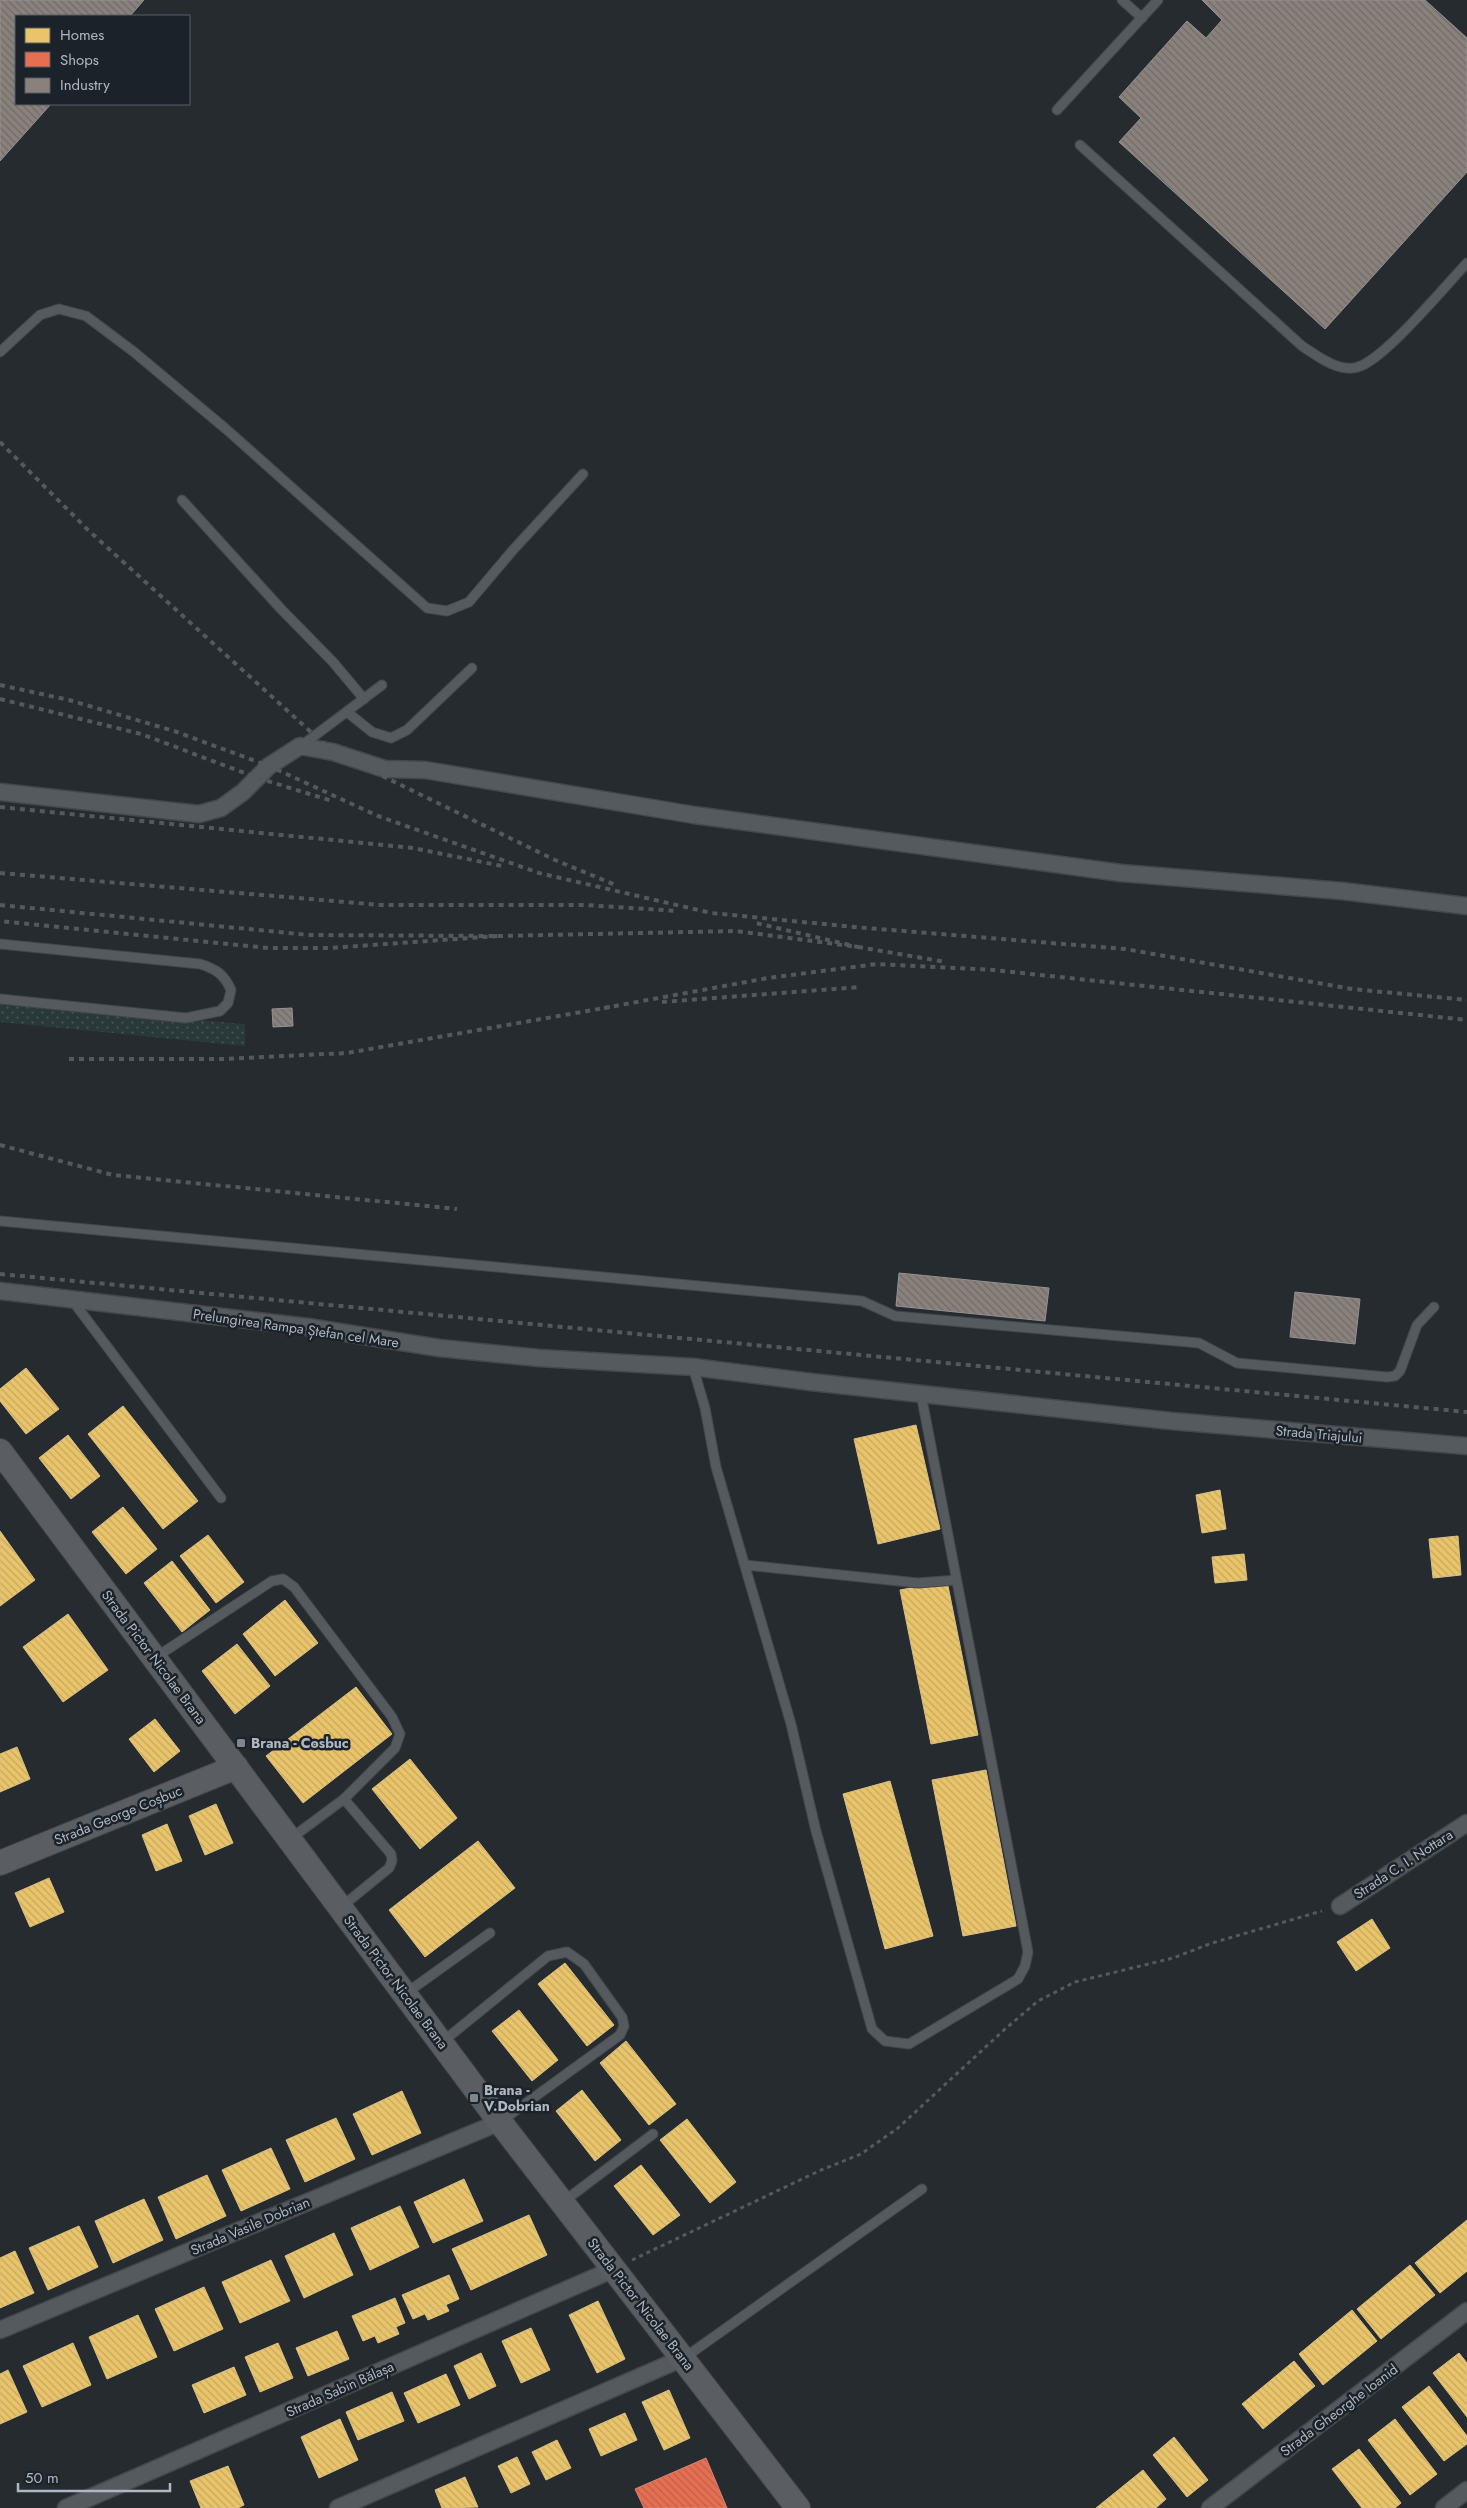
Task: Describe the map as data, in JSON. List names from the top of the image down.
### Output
{
  "streets": {
    "street": [
      "Prelungirea Rampa Ștefan cel Mare",
      "Strada Triajului",
      "Strada Pictor Nicolae Brana",
      "Strada George Coșbuc",
      "Strada C. I. Nottara",
      "Strada Vasile Dobrian",
      "Strada Sabin Bălașa",
      "Strada Gheorghe Ioanid"
    ]
  },
  "crossings": [
    ["Prelungirea Rampa Ștefan cel Mare", "Strada Triajului"],
    ["Strada Pictor Nicolae Brana", "Strada George Coșbuc"],
    ["Strada Pictor Nicolae Brana", "Strada Vasile Dobrian"],
    ["Strada Pictor Nicolae Brana", "Strada Sabin Bălașa"]
  ],
  "places": {
    "transit": ["Brana - Cosbuc", "Brana - V.Dobrian"]
  },
  "legend": ["Homes", "Shops", "Industry"],
  "scale_bar": "50 m"
}
